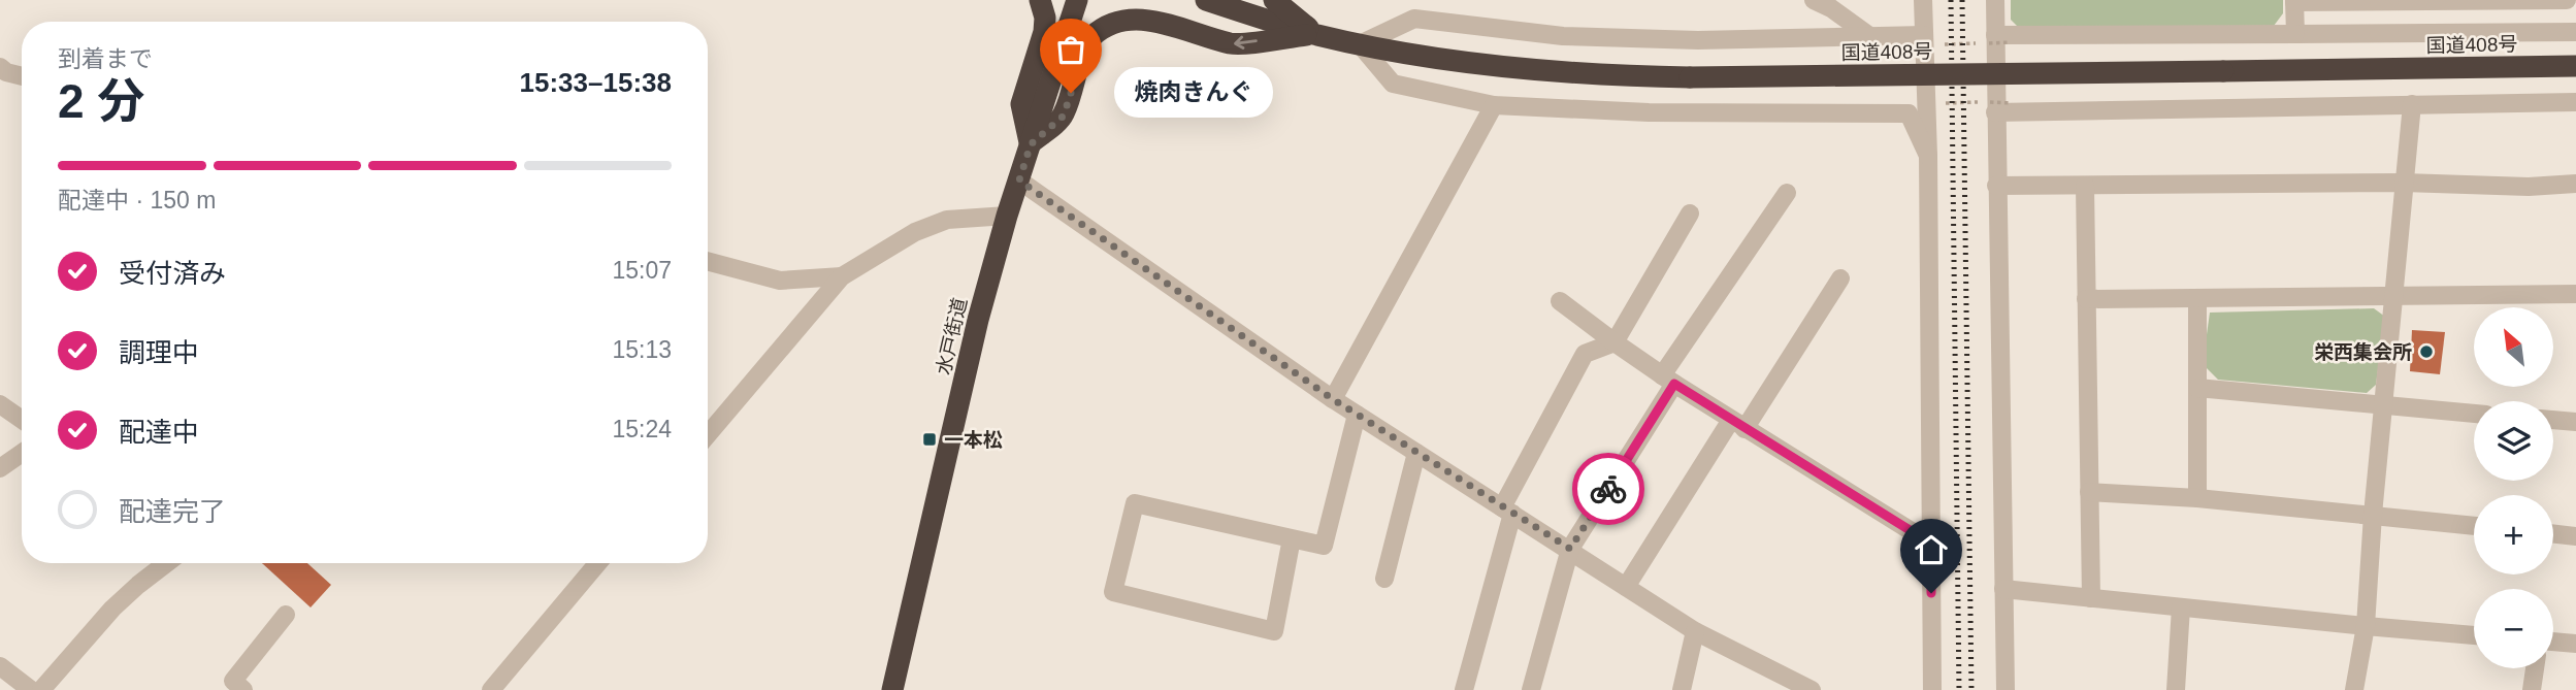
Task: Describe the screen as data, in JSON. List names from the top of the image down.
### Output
{
  "streets": {
    "highway": ["国道408号", "水戸街道"]
  },
  "places": {
    "other": ["焼肉きんぐ", "栄西集会所"],
    "transit": ["一本松"]
  },
  "north": "top left",
  "page": {
    "heading": ["2 分", "到着まで", "15:33–15:38"],
    "bubble": "焼肉きんぐ",
    "bar": "配達中 · 150 m",
    "list": [
      ["受付済み", "15:07"],
      ["調理中", "15:13"],
      ["配達中", "15:24"],
      "配達完了"
    ],
    "map_buttons": ["+", "−"]
  }
}
